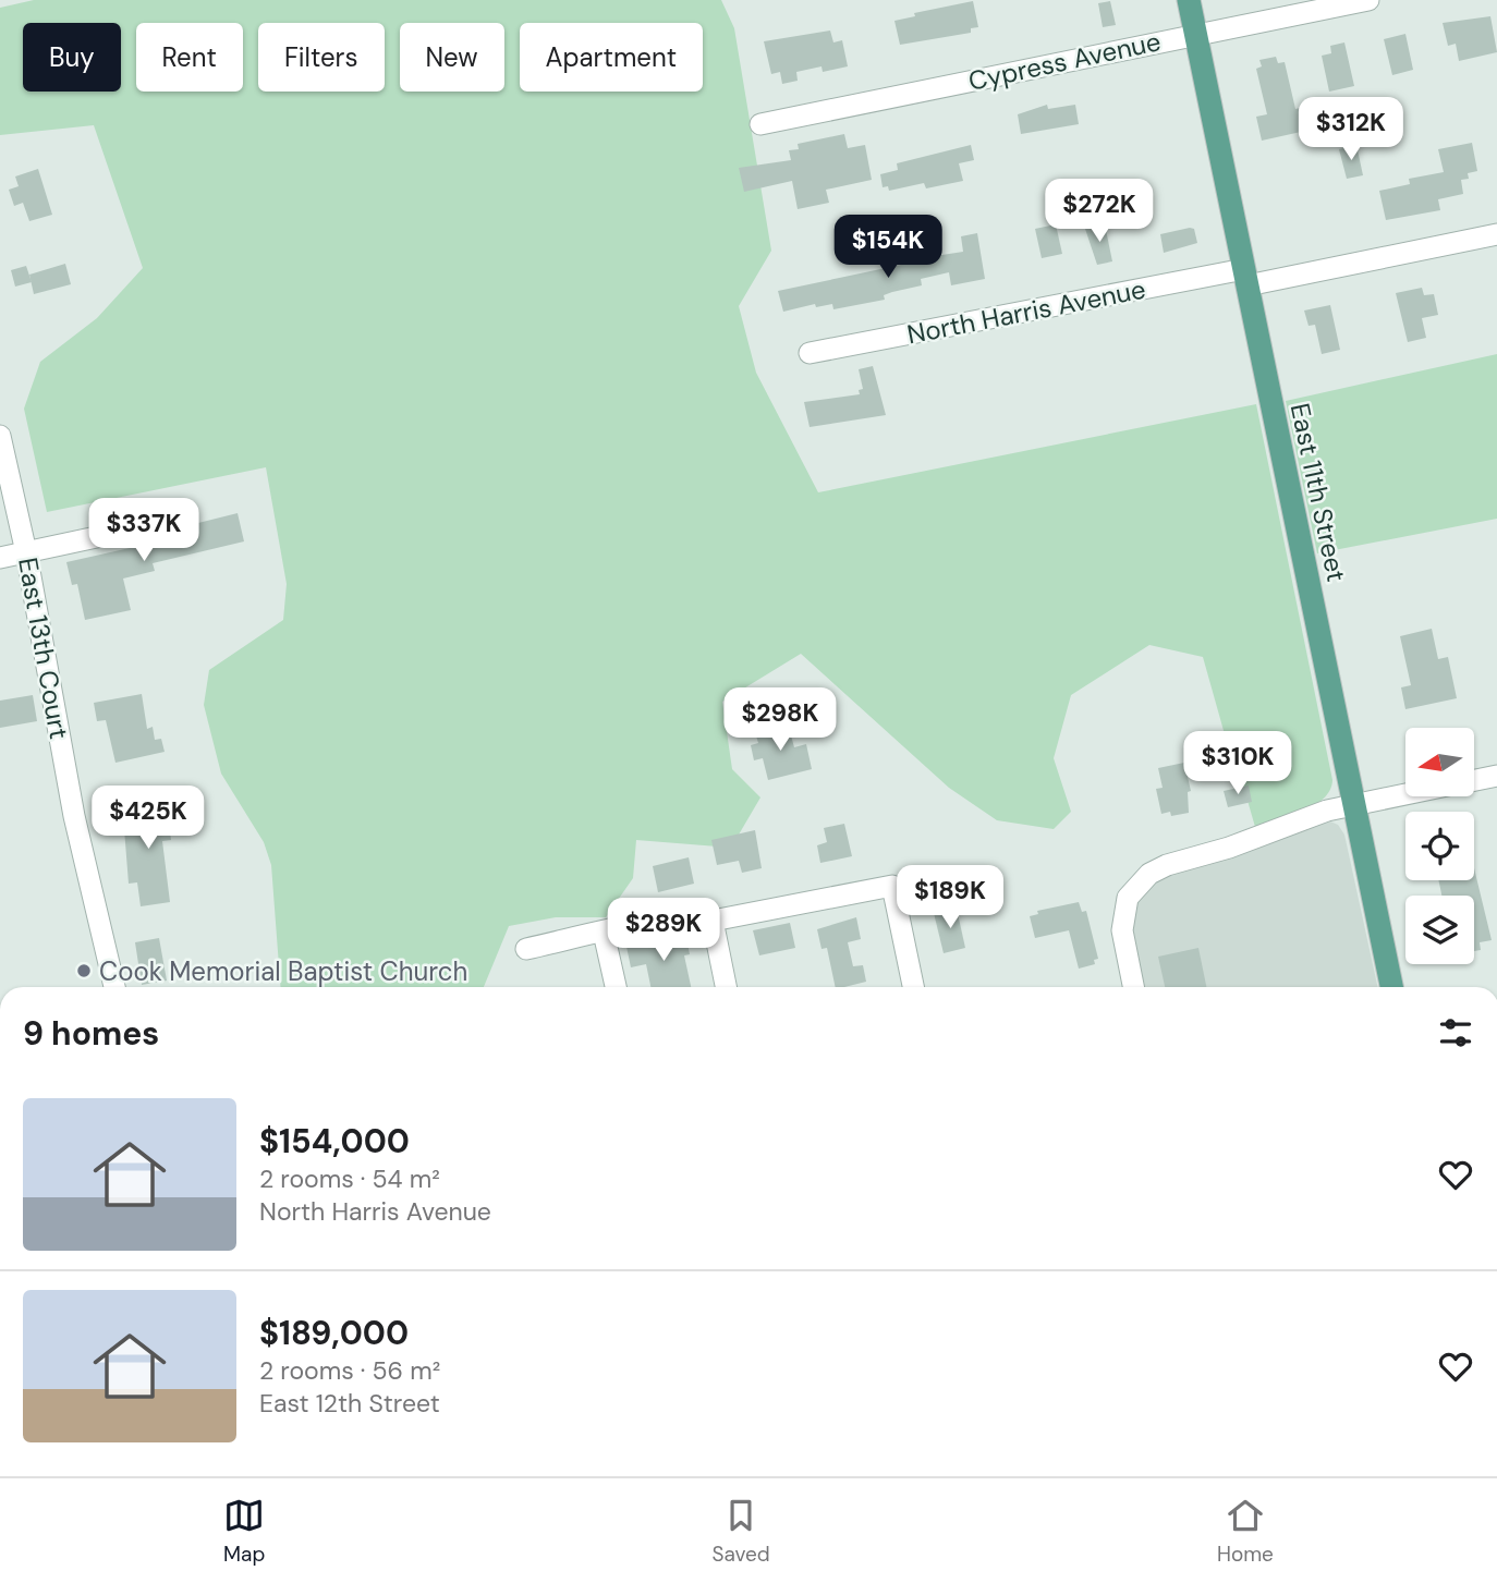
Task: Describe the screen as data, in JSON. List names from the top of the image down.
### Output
{
  "streets": {
    "main road": ["East 11th Street"],
    "street": ["Cypress Avenue", "North Harris Avenue", "East 13th Court"]
  },
  "crossings": [
    ["Cypress Avenue", "East 11th Street"],
    ["North Harris Avenue", "East 11th Street"]
  ],
  "places": ["Cook Memorial Baptist Church"],
  "north": "left",
  "page": {
    "chip": [
      "Buy",
      "Rent",
      "Filters",
      "New",
      "Apartment"
    ],
    "price": [
      "$312K",
      "$272K",
      "$154K",
      "$337K",
      "$298K",
      "$310K",
      "$425K",
      "$189K",
      "$289K"
    ],
    "heading": "9 homes",
    "list": [
      {
        "name": "$154,000",
        "note": "2 rooms · 54 m² · North Harris Avenue"
      },
      {
        "name": "$189,000",
        "note": "2 rooms · 56 m² · East 12th Street"
      }
    ],
    "tabs": ["Map", "Saved", "Home"]
  }
}
